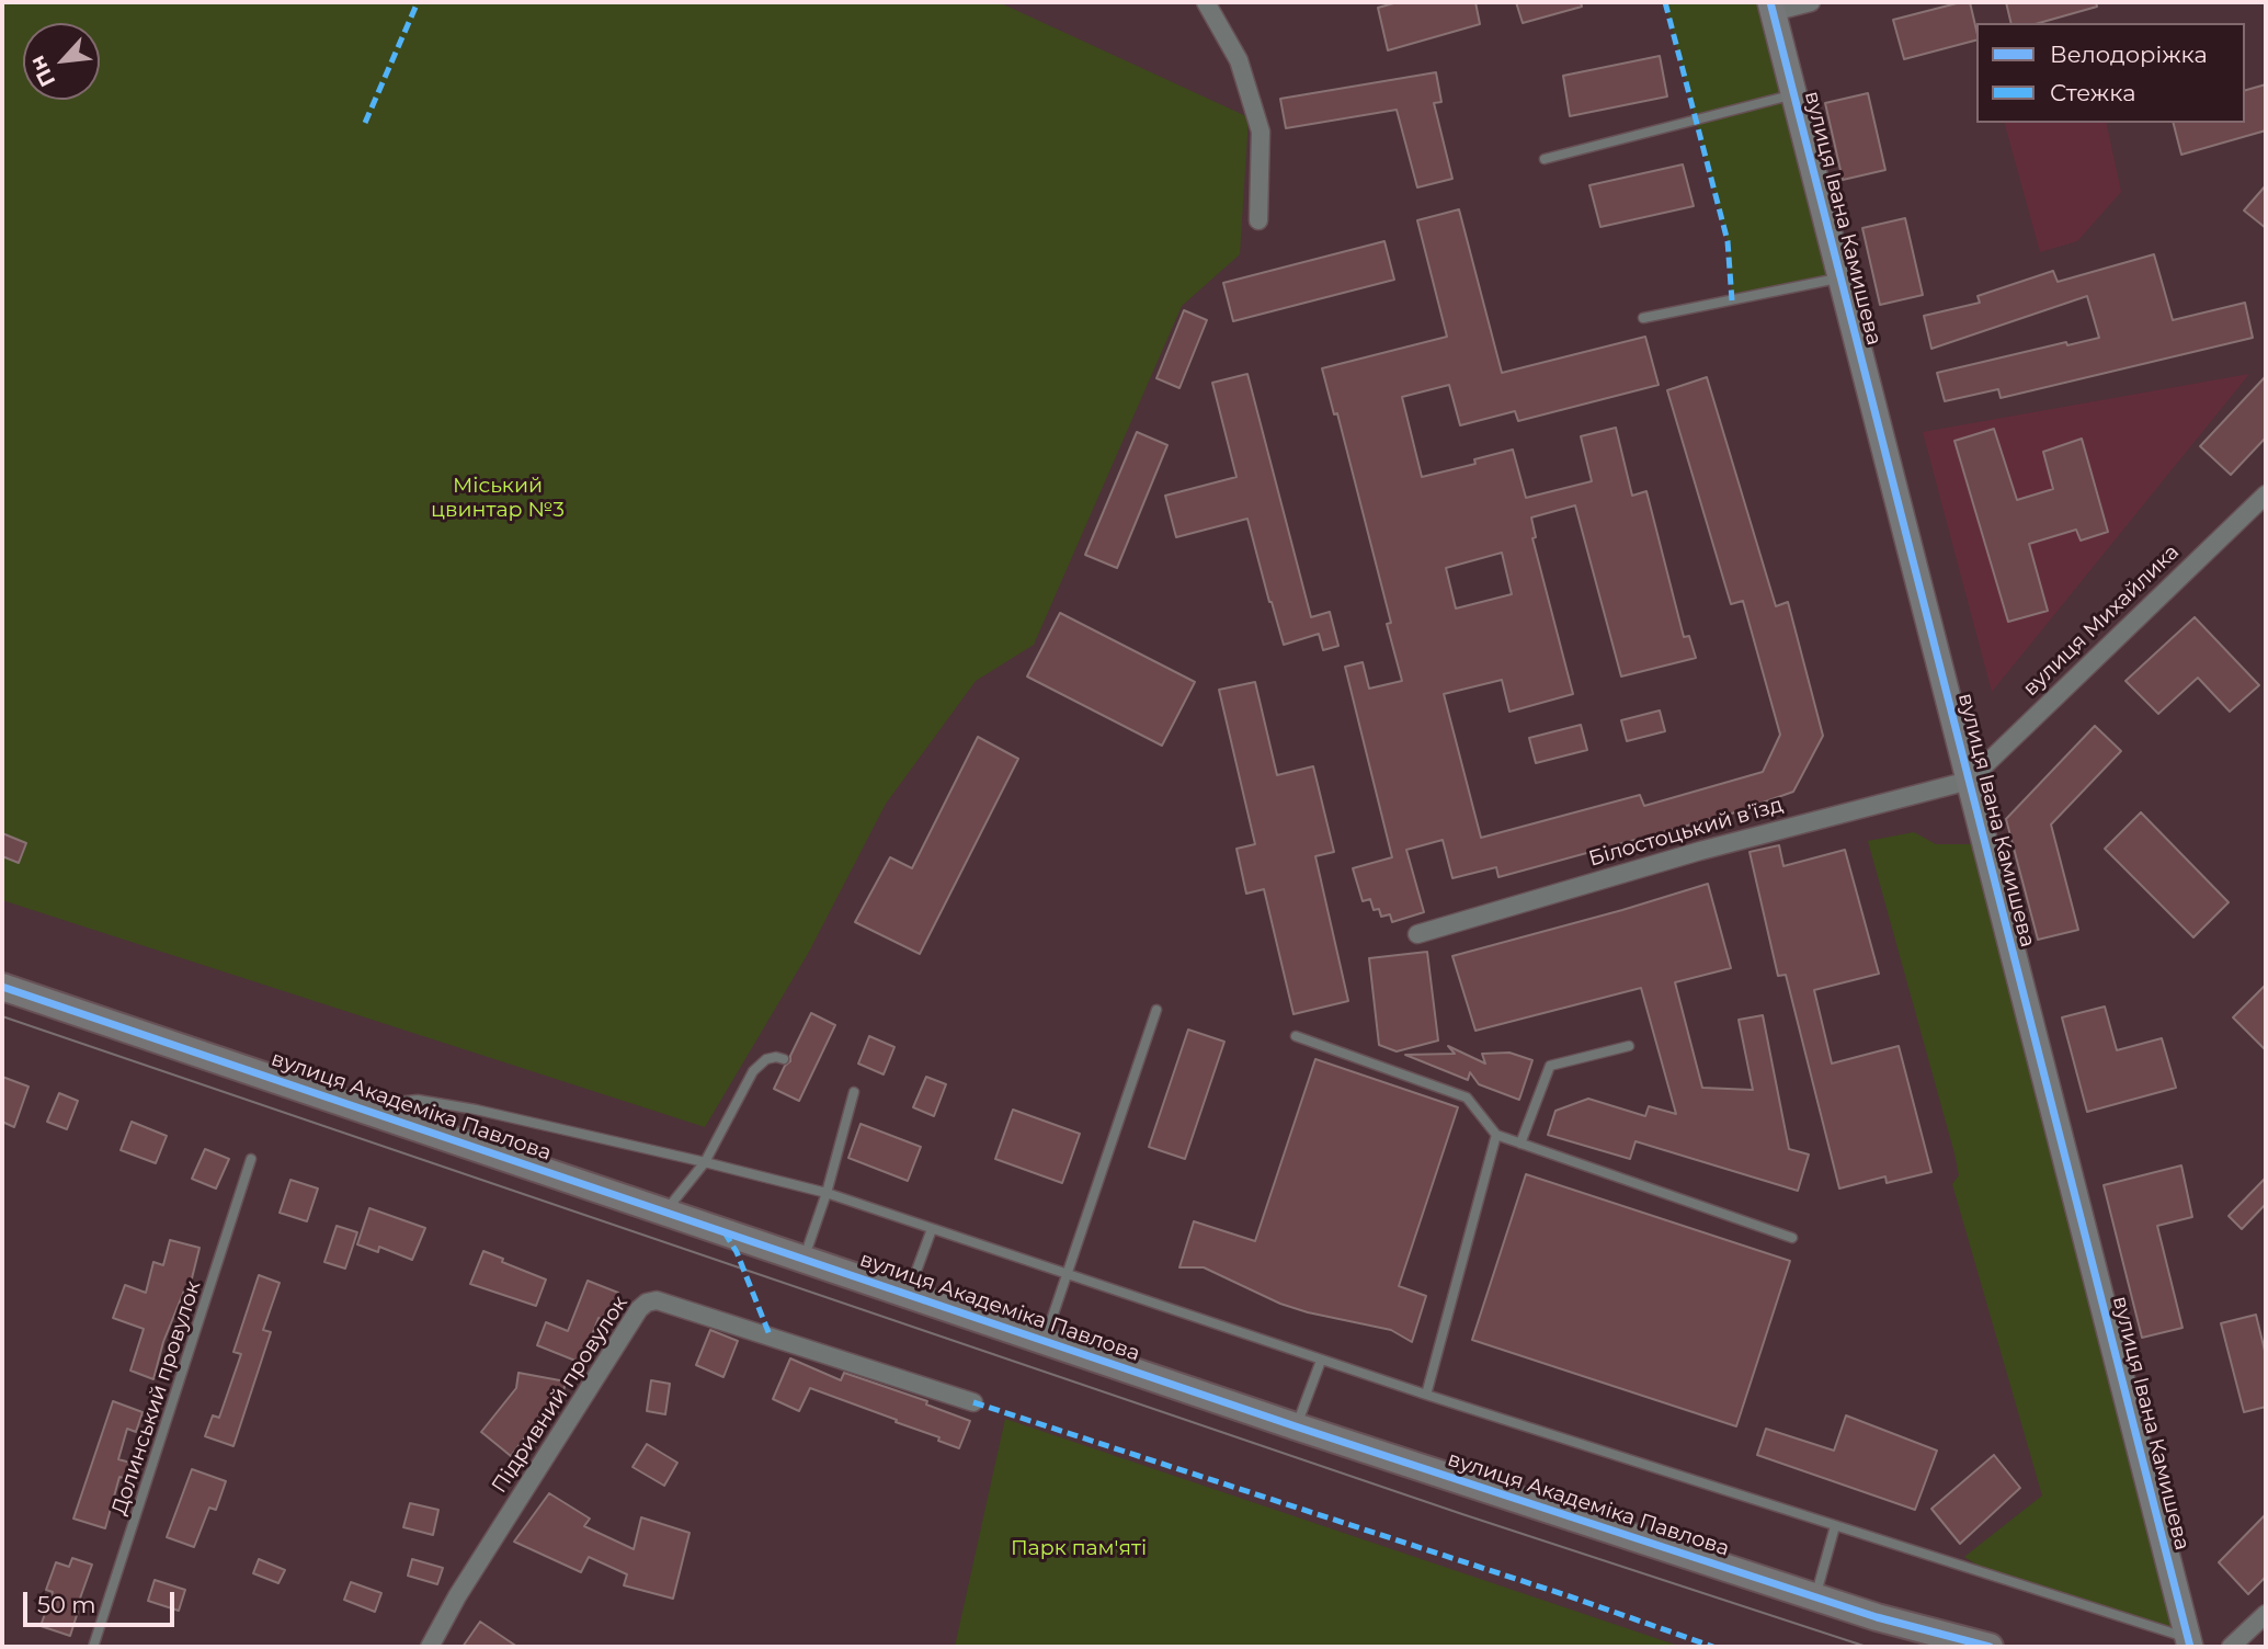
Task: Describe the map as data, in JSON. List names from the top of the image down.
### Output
{
  "streets": {
    "main road": ["вулиця Академіка Павлова"],
    "street": [
      "вулиця Івана Камишева",
      "вулиця Михайлика",
      "Білостоцький в’їзд",
      "Підривний провулок"
    ],
    "lane": ["Долинський провулок"]
  },
  "crossings": [
    ["вулиця Івана Камишева", "вулиця Михайлика"],
    ["вулиця Івана Камишева", "Білостоцький в’їзд"],
    ["вулиця Михайлика", "Білостоцький в’їзд"]
  ],
  "parks": ["Міський цвинтар №3", "Парк пам'яті"],
  "legend": ["Велодоріжка", "Стежка"],
  "scale_bar": "50 m",
  "north": "bottom left"
}
